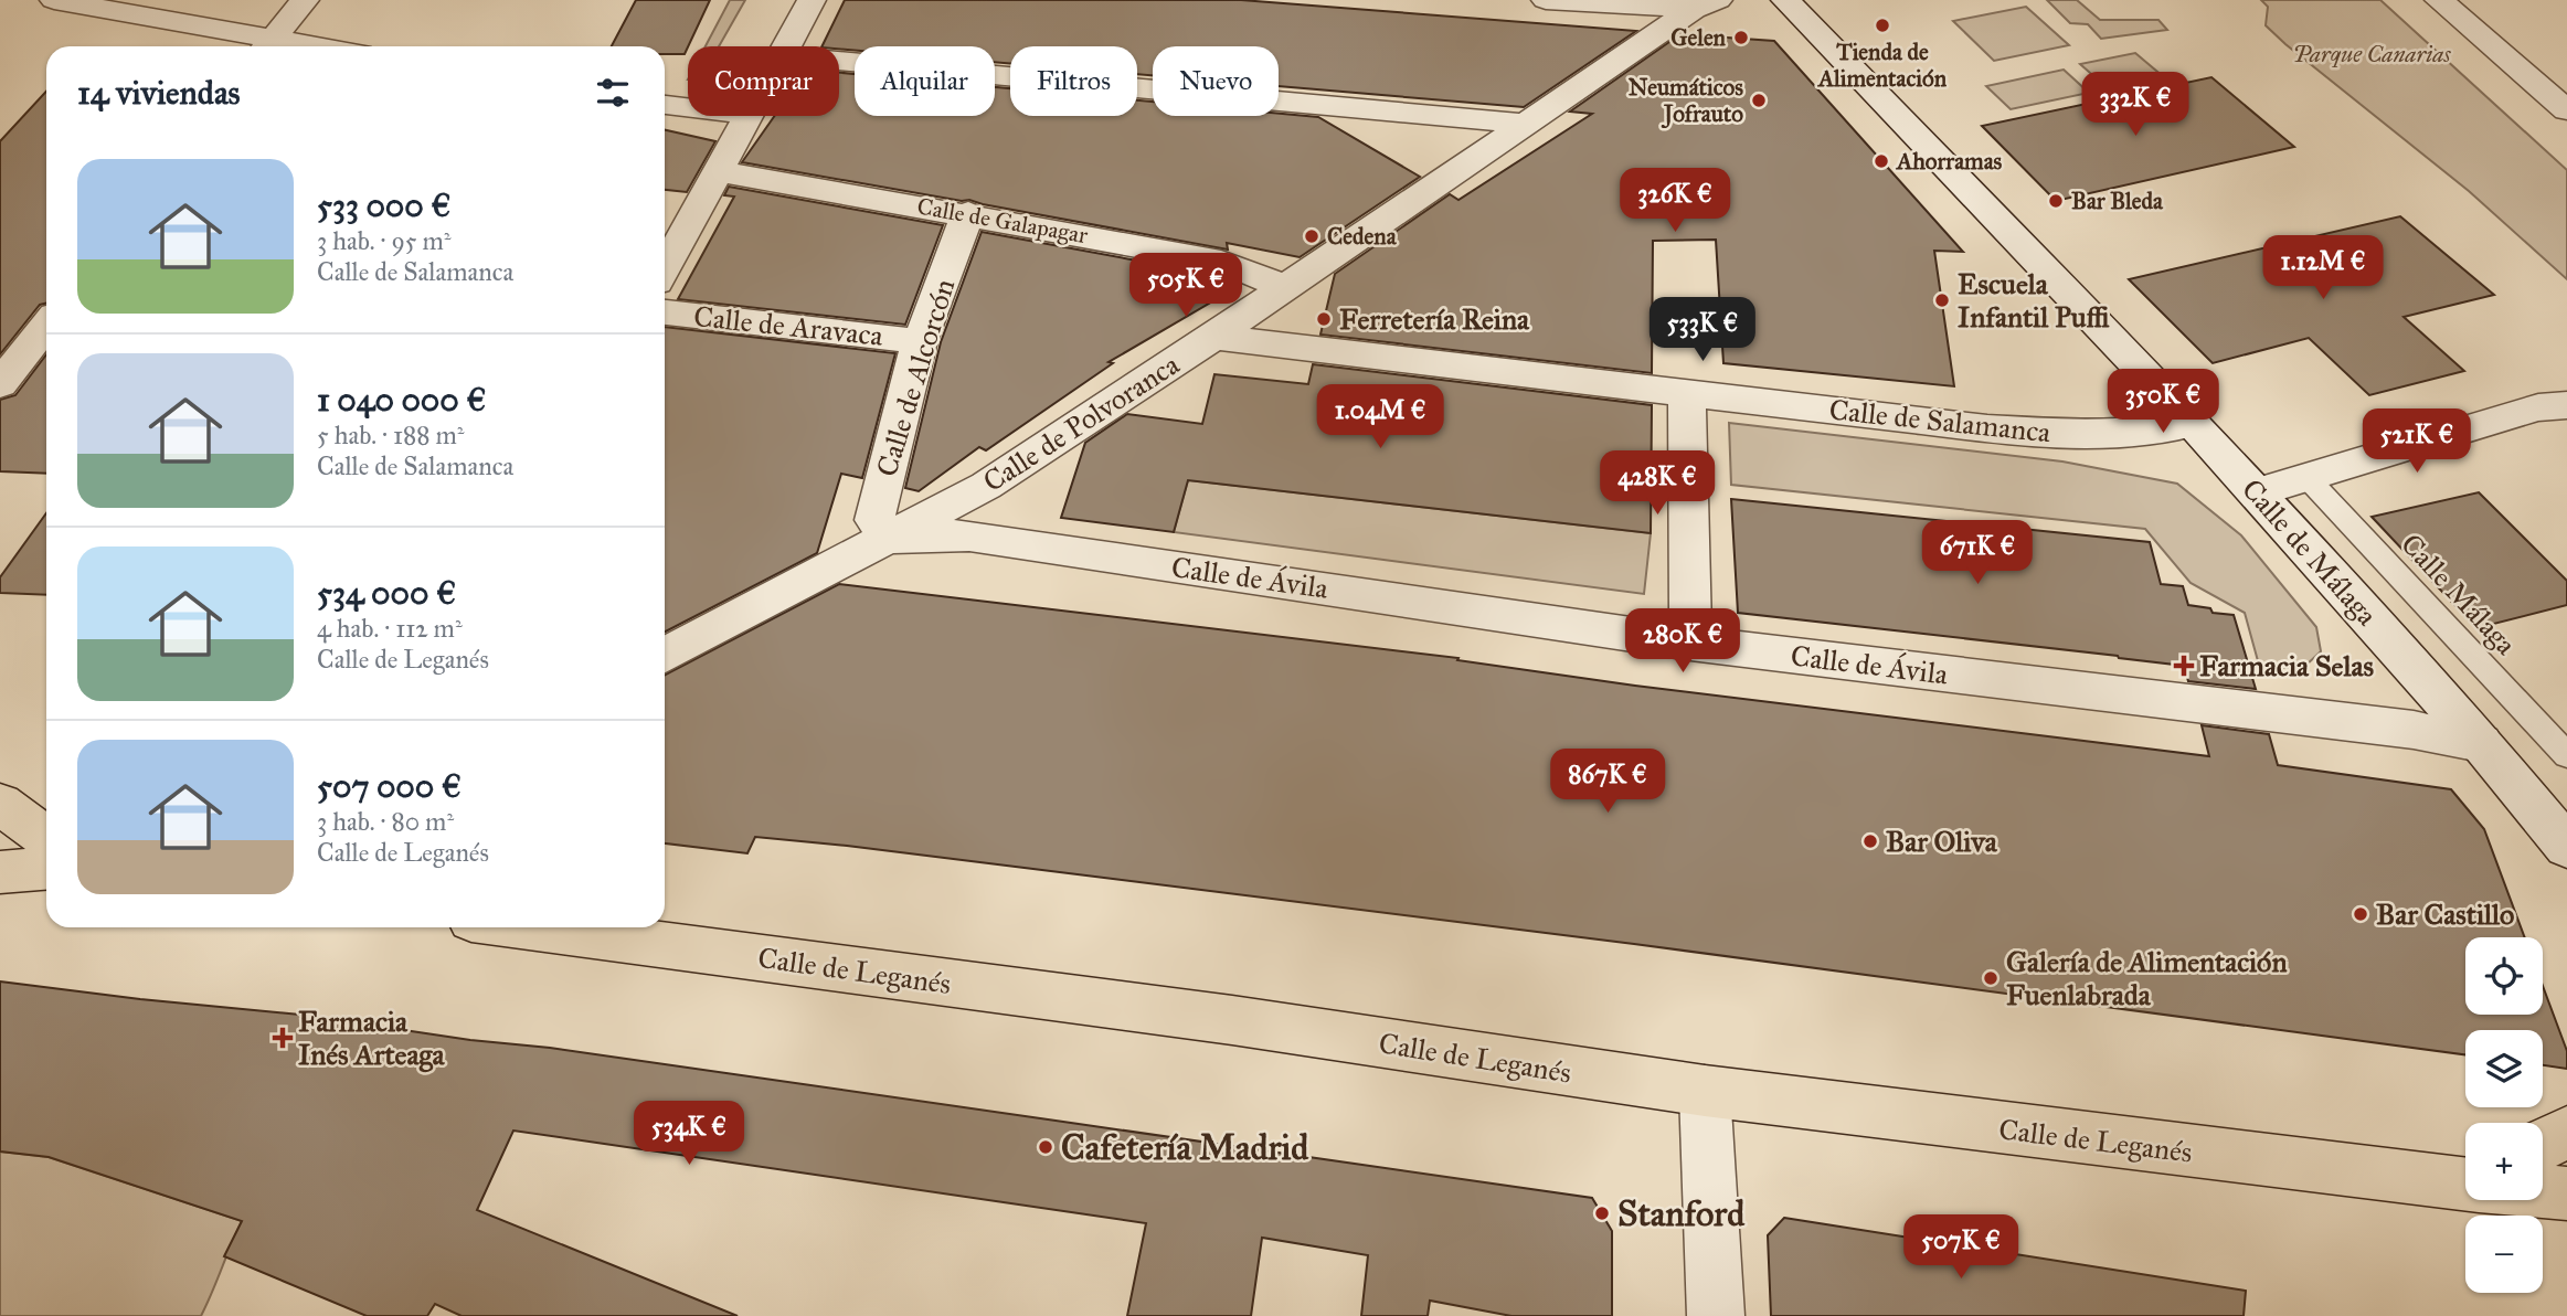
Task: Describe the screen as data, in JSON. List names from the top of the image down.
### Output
{
  "streets": {
    "main road": ["Calle de Leganés"],
    "street": [
      "Calle de Galapagar",
      "Calle de Aravaca",
      "Calle de Alcorcón",
      "Calle de Salamanca",
      "Calle de Polvoranca",
      "Calle de Málaga",
      "Calle de Ávila"
    ],
    "lane": ["Calle Málaga"]
  },
  "crossings": [
    ["Calle de Galapagar", "Calle de Alcorcón"],
    ["Calle de Galapagar", "Calle de Polvoranca"],
    ["Calle de Aravaca", "Calle de Alcorcón"],
    ["Calle de Alcorcón", "Calle de Polvoranca"],
    ["Calle de Alcorcón", "Calle de Ávila"],
    ["Calle de Salamanca", "Calle de Polvoranca"],
    ["Calle de Salamanca", "Calle de Málaga"],
    ["Calle de Polvoranca", "Calle de Ávila"],
    ["Calle de Málaga", "Calle de Ávila"]
  ],
  "parks": ["Parque Canarias"],
  "places": {
    "other": [
      "Tienda de Alimentación",
      "Gelen",
      "Neumáticos Jofrauto",
      "Ahorramas",
      "Bar Bleda",
      "Cedena",
      "Escuela Infantil Puffi",
      "Ferretería Reina",
      "Bar Oliva",
      "Bar Castillo",
      "Galería de Alimentación Fuenlabrada",
      "Cafetería Madrid",
      "Stanford"
    ],
    "health": ["Farmacia Selas", "Farmacia Inés Arteaga"]
  },
  "page": {
    "chip": [
      "Comprar",
      "Alquilar",
      "Filtros",
      "Nuevo"
    ],
    "heading": "14 viviendas",
    "price": [
      "332K €",
      "326K €",
      "1.12M €",
      "505K €",
      "533K €",
      "350K €",
      "1.04M €",
      "521K €",
      "428K €",
      "671K €",
      "280K €",
      "867K €",
      "534K €",
      "507K €"
    ],
    "list": [
      {
        "name": "533 000 €",
        "note": "3 hab. · 95 m² · Calle de Salamanca"
      },
      {
        "name": "1 040 000 €",
        "note": "5 hab. · 188 m² · Calle de Salamanca"
      },
      {
        "name": "534 000 €",
        "note": "4 hab. · 112 m² · Calle de Leganés"
      },
      {
        "name": "507 000 €",
        "note": "3 hab. · 80 m² · Calle de Leganés"
      }
    ],
    "map_buttons": ["+", "−"]
  }
}
